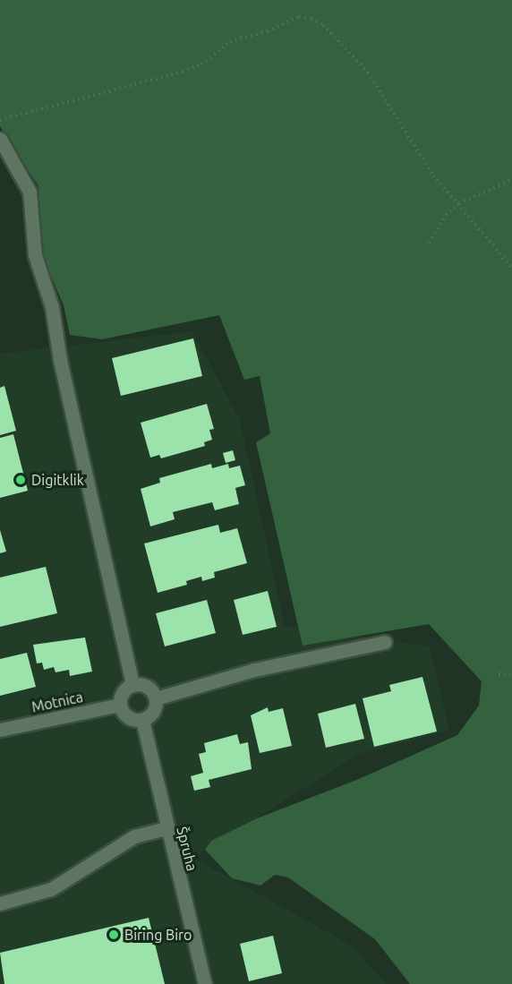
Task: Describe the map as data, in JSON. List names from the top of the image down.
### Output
{
  "streets": {
    "street": ["Motnica", "Špruha"]
  },
  "crossings": [
    ["Motnica", "Špruha"]
  ],
  "places": ["Digitklik", "Biring Biro"]
}
